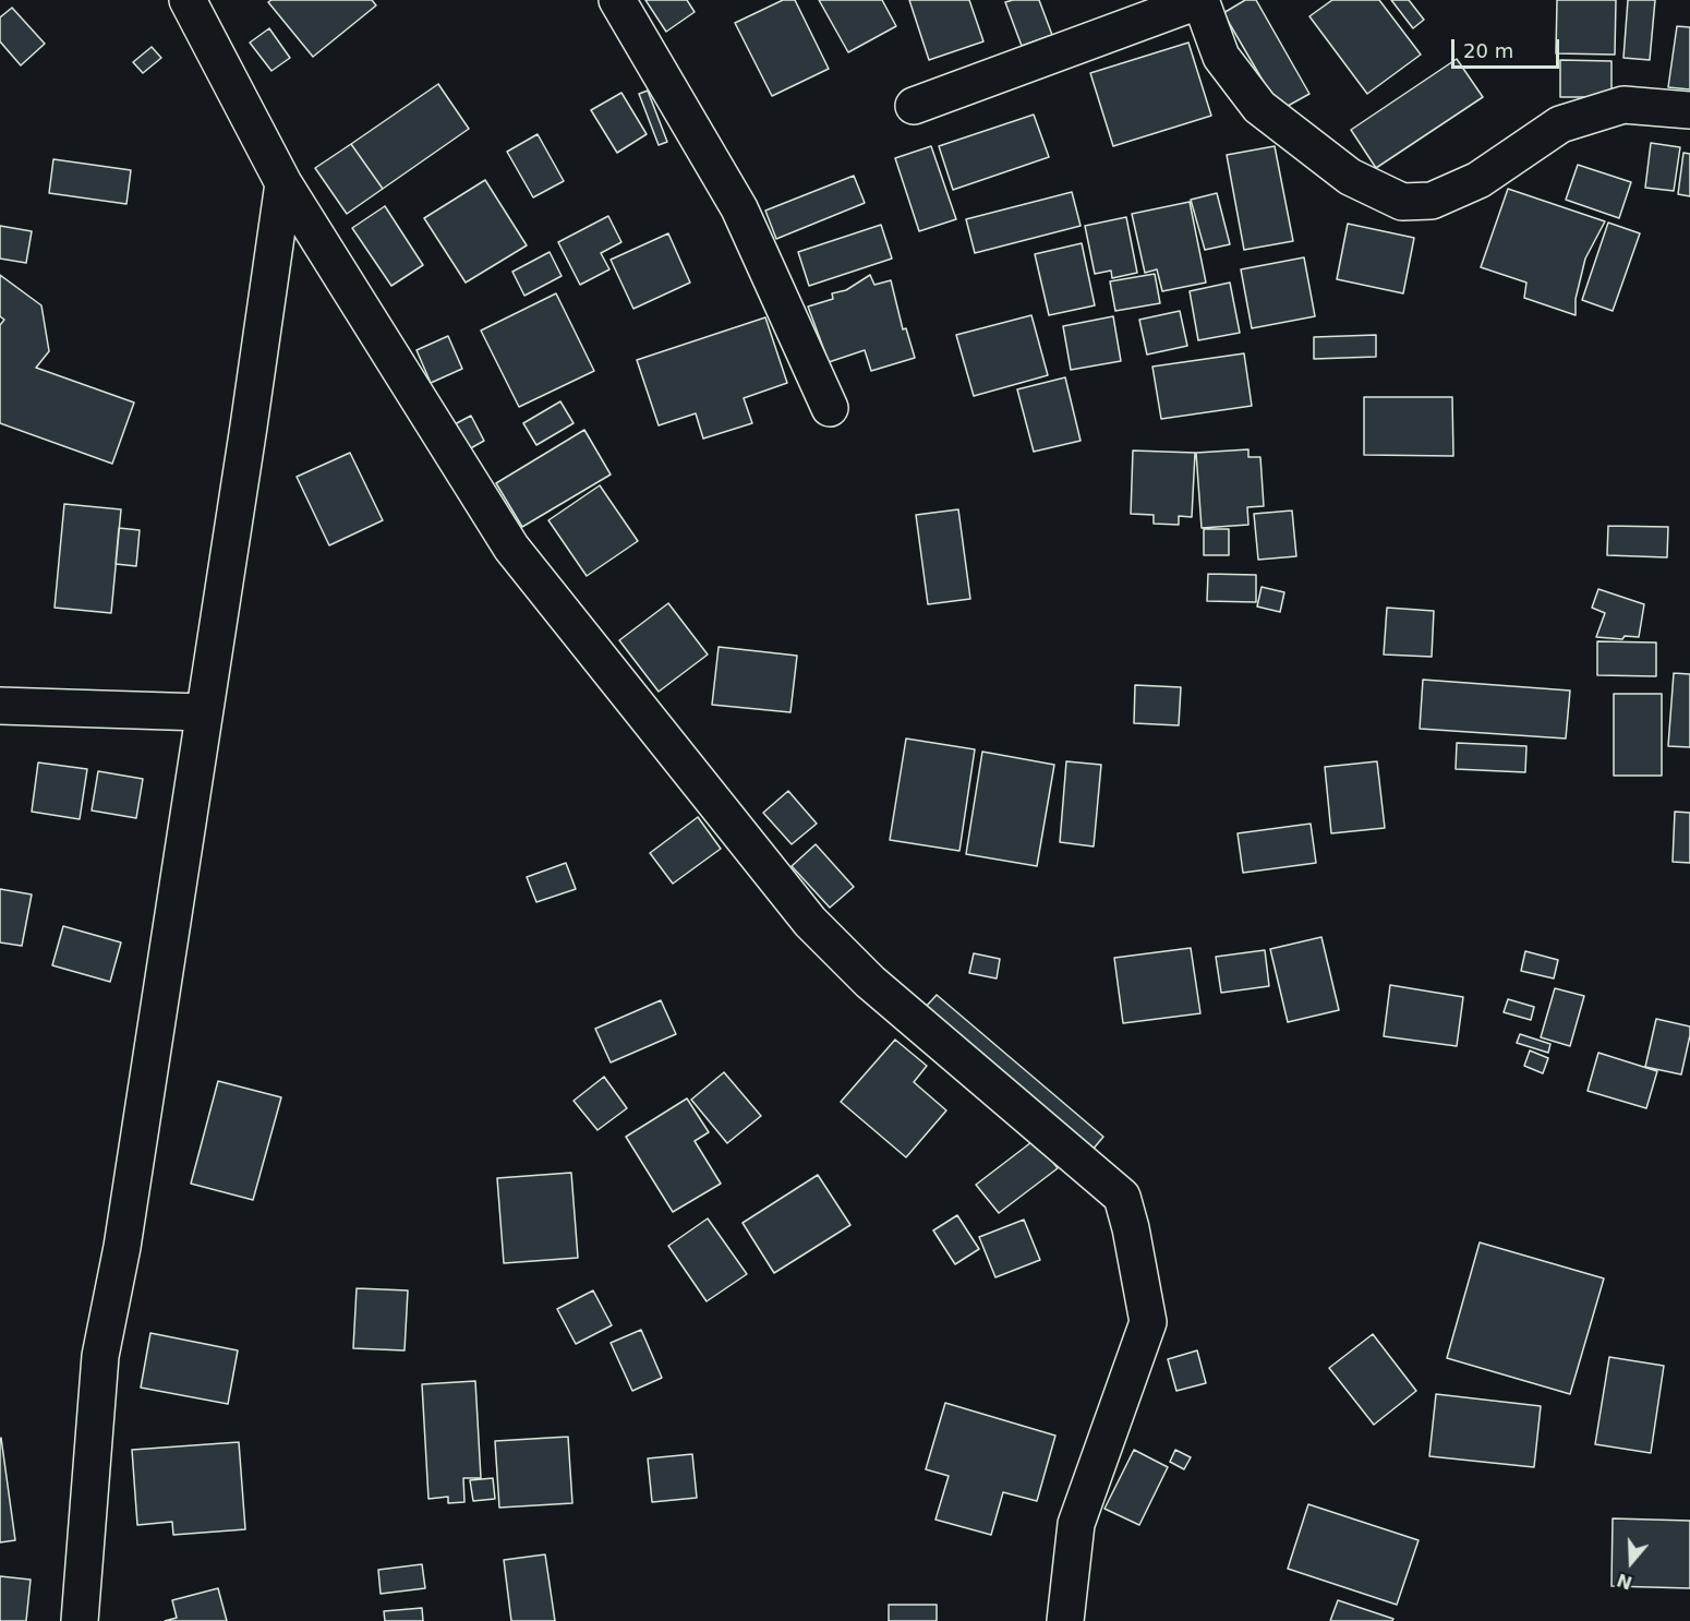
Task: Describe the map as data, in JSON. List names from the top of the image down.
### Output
{
  "scale_bar": "20 m",
  "north": "bottom"
}
